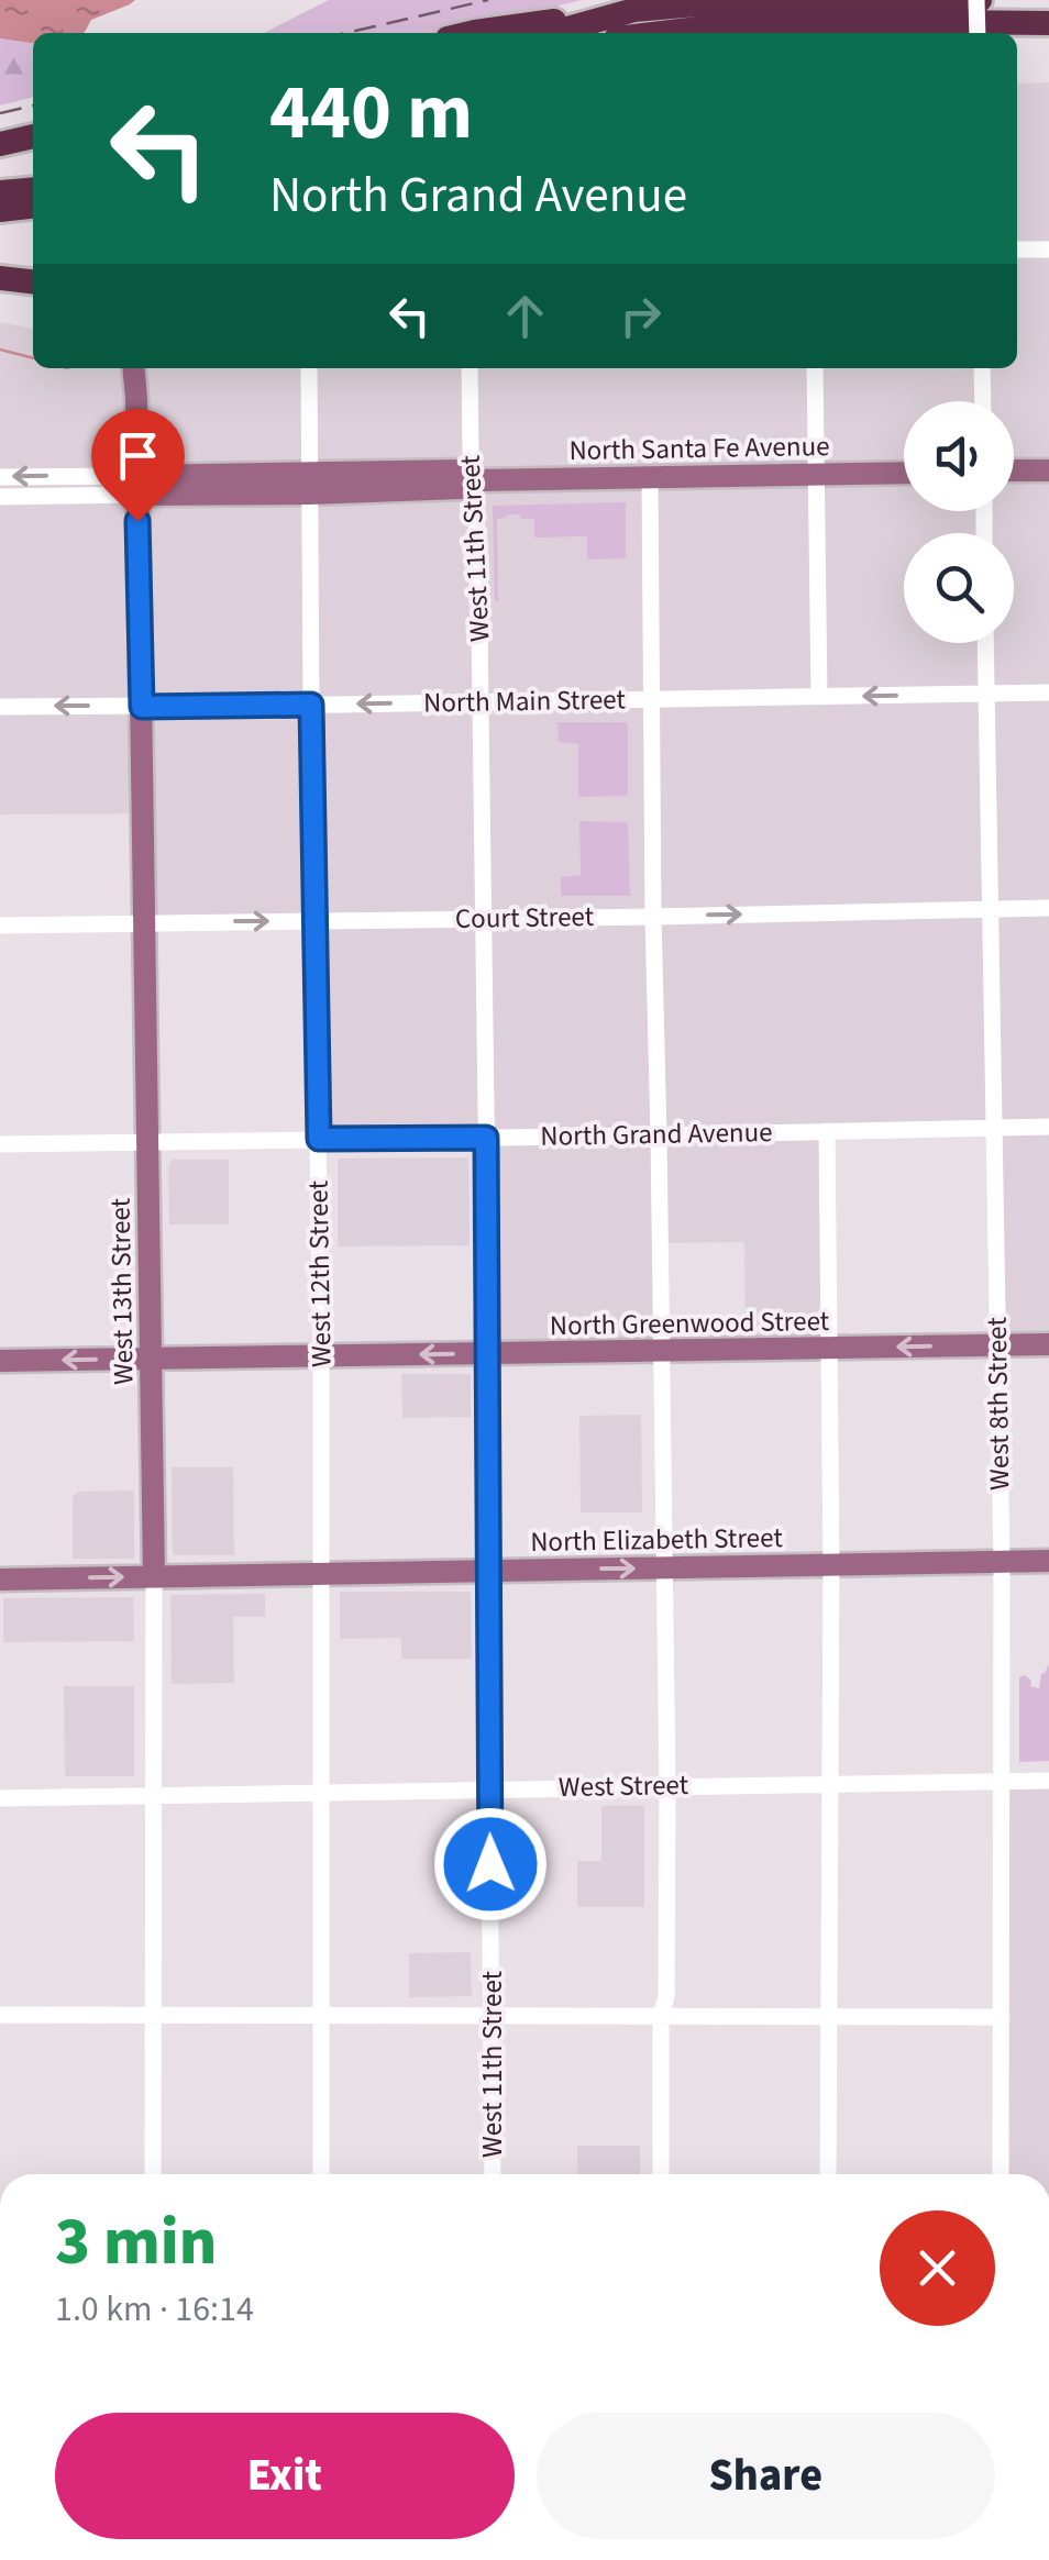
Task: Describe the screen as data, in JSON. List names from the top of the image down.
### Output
{
  "streets": {
    "main road": [
      "North Santa Fe Avenue",
      "West 13th Street",
      "North Greenwood Street",
      "North Elizabeth Street"
    ],
    "street": [
      "West 11th Street",
      "North Main Street",
      "Court Street",
      "North Grand Avenue",
      "West 12th Street",
      "West 8th Street",
      "West Street"
    ]
  },
  "crossings": [
    ["North Santa Fe Avenue", "West 11th Street"],
    ["North Santa Fe Avenue", "West 12th Street"],
    ["North Santa Fe Avenue", "West 13th Street"],
    ["West 11th Street", "North Main Street"],
    ["West 11th Street", "Court Street"],
    ["West 11th Street", "North Grand Avenue"],
    ["West 11th Street", "North Greenwood Street"],
    ["West 11th Street", "North Elizabeth Street"],
    ["West 11th Street", "West Street"],
    ["North Main Street", "West 12th Street"],
    ["North Main Street", "West 13th Street"],
    ["North Main Street", "West 8th Street"],
    ["Court Street", "West 12th Street"],
    ["Court Street", "West 13th Street"],
    ["Court Street", "West 8th Street"],
    ["North Grand Avenue", "West 12th Street"],
    ["North Grand Avenue", "West 13th Street"],
    ["North Grand Avenue", "West 8th Street"],
    ["West 12th Street", "North Greenwood Street"],
    ["West 12th Street", "North Elizabeth Street"],
    ["West 12th Street", "West Street"],
    ["West 13th Street", "North Greenwood Street"],
    ["West 13th Street", "North Elizabeth Street"],
    ["West 13th Street", "West Street"],
    ["North Greenwood Street", "West 8th Street"],
    ["West 8th Street", "North Elizabeth Street"],
    ["West 8th Street", "West Street"]
  ],
  "one_way": ["North Main Street", "Court Street", "North Greenwood Street"],
  "page": {
    "turn": ["440 m", "North Grand Avenue"],
    "heading": ["3 min", "1.0 km · 16:14"],
    "buttons": ["Exit", "Share"]
  }
}
